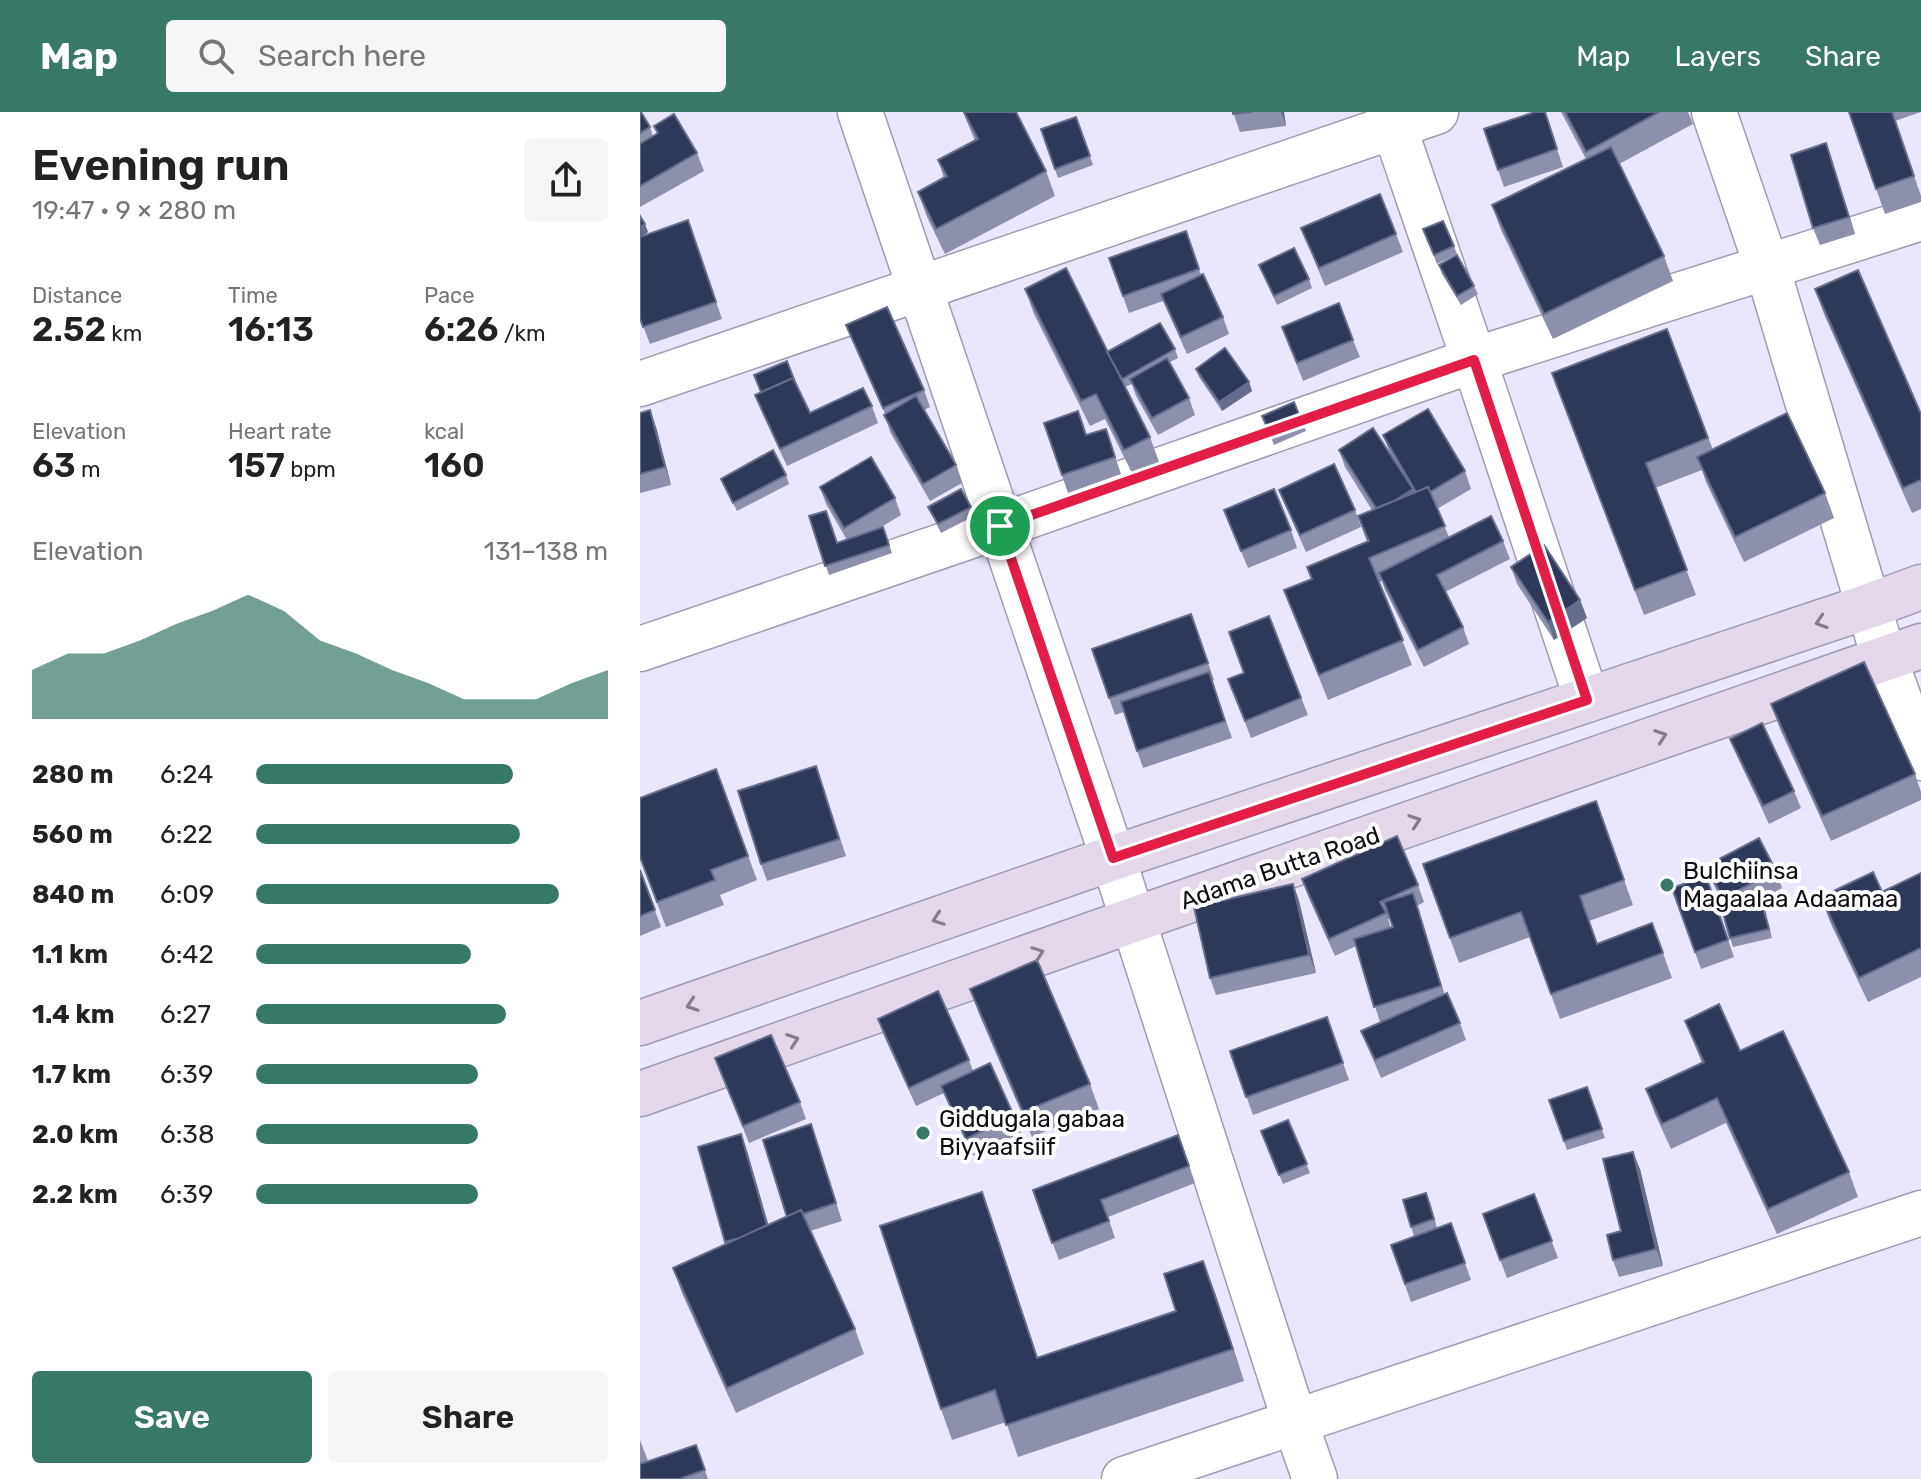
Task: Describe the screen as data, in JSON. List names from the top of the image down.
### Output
{
  "streets": {
    "street": ["Adama Butta Road"]
  },
  "places": ["Bulchiinsa Magaalaa Adaamaa", "Giddugala gabaa Biyyaafsiif"],
  "page": {
    "header": "Map",
    "search": "Search here",
    "nav": ["Map", "Layers", "Share"],
    "heading": ["Evening run", "19:47 · 9 × 280 m"],
    "stats": [
      ["Distance", "2.52 km"],
      ["Time", "16:13"],
      ["Pace", "6:26 /km"],
      ["Elevation", "63 m"],
      ["Heart rate", "157 bpm"],
      ["kcal", "160"]
    ],
    "chart": ["Elevation", "131–138 m"],
    "list": [
      {
        "name": "280 m",
        "note": "6:24"
      },
      {
        "name": "560 m",
        "note": "6:22"
      },
      {
        "name": "840 m",
        "note": "6:09"
      },
      {
        "name": "1.1 km",
        "note": "6:42"
      },
      {
        "name": "1.4 km",
        "note": "6:27"
      },
      {
        "name": "1.7 km",
        "note": "6:39"
      },
      {
        "name": "2.0 km",
        "note": "6:38"
      },
      {
        "name": "2.2 km",
        "note": "6:39"
      }
    ],
    "buttons": ["Save", "Share"]
  }
}
